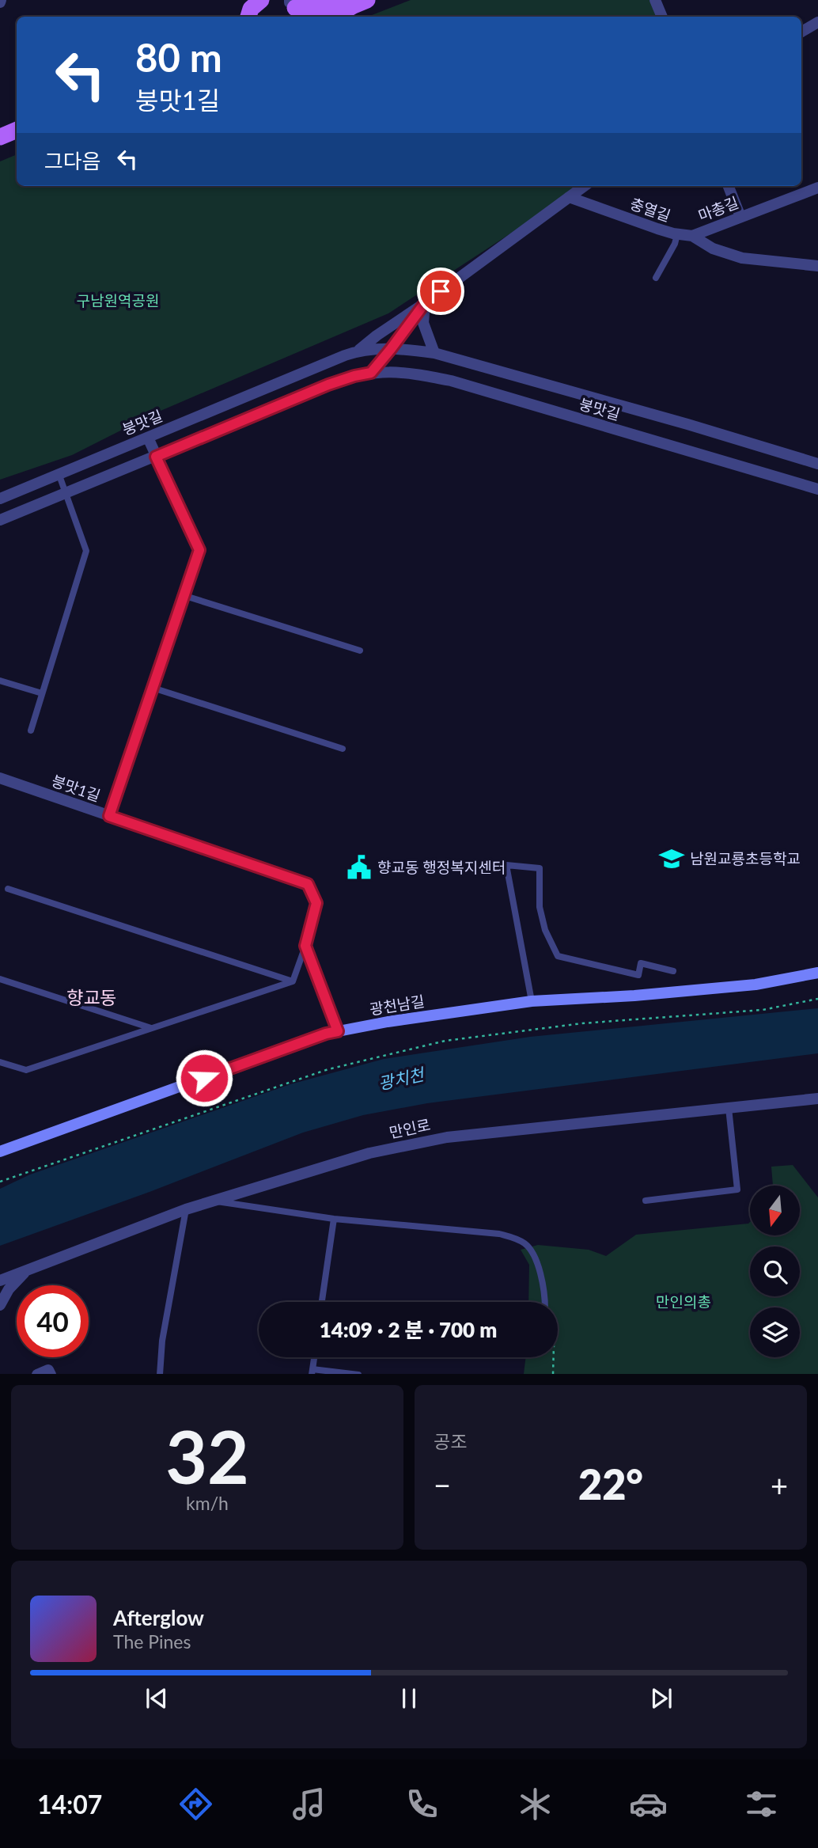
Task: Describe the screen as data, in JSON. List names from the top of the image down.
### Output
{
  "streets": {
    "street": [
      "마총길",
      "충열길",
      "붕맛길",
      "붕맛1길",
      "광천남길",
      "만인로"
    ]
  },
  "crossings": [
    ["마총길", "충열길"],
    ["충열길", "붕맛길"]
  ],
  "districts": ["향교동"],
  "water": ["광치천"],
  "parks": ["구남원역공원", "만인의총"],
  "places": {
    "school or university": ["남원교룡초등학교"],
    "public building": ["향교동 행정복지센터"]
  },
  "north": "bottom",
  "page": {
    "turn": ["80 m", "붕맛1길"],
    "then": "그다음",
    "limit": "40",
    "trip": "14:09 · 2 분 · 700 m",
    "tile": [
      ["32", "km/h"],
      "공조"
    ],
    "heat": ["−", "22°", "+"],
    "song": ["Afterglow", "The Pines"],
    "tabs": "14:07"
  }
}
